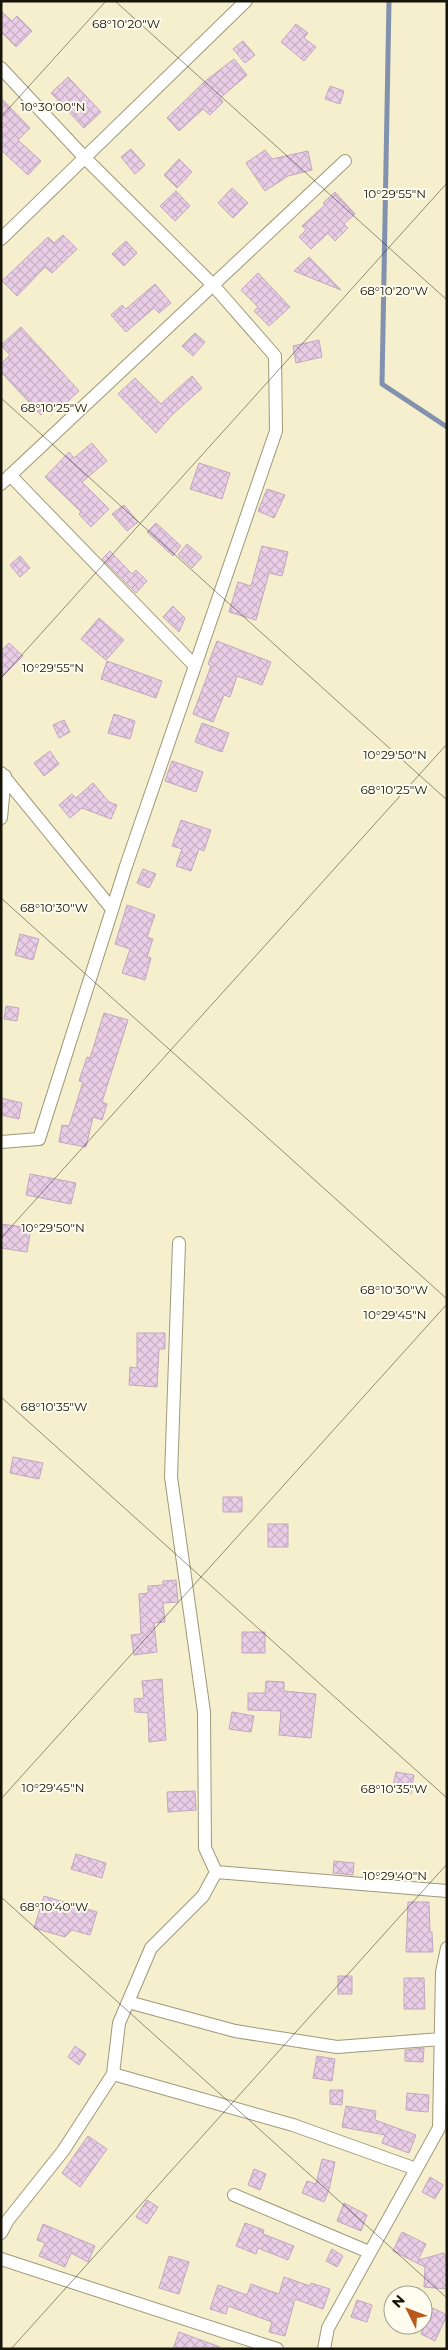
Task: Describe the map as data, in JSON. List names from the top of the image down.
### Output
{
  "north": "top left",
  "coordinates": [
    "68°10'20\"W",
    "10°30'00\"N",
    "10°29'55\"N",
    "68°10'25\"W",
    "10°29'50\"N",
    "68°10'30\"W",
    "10°29'45\"N",
    "68°10'35\"W",
    "10°29'40\"N",
    "68°10'40\"W"
  ]
}
